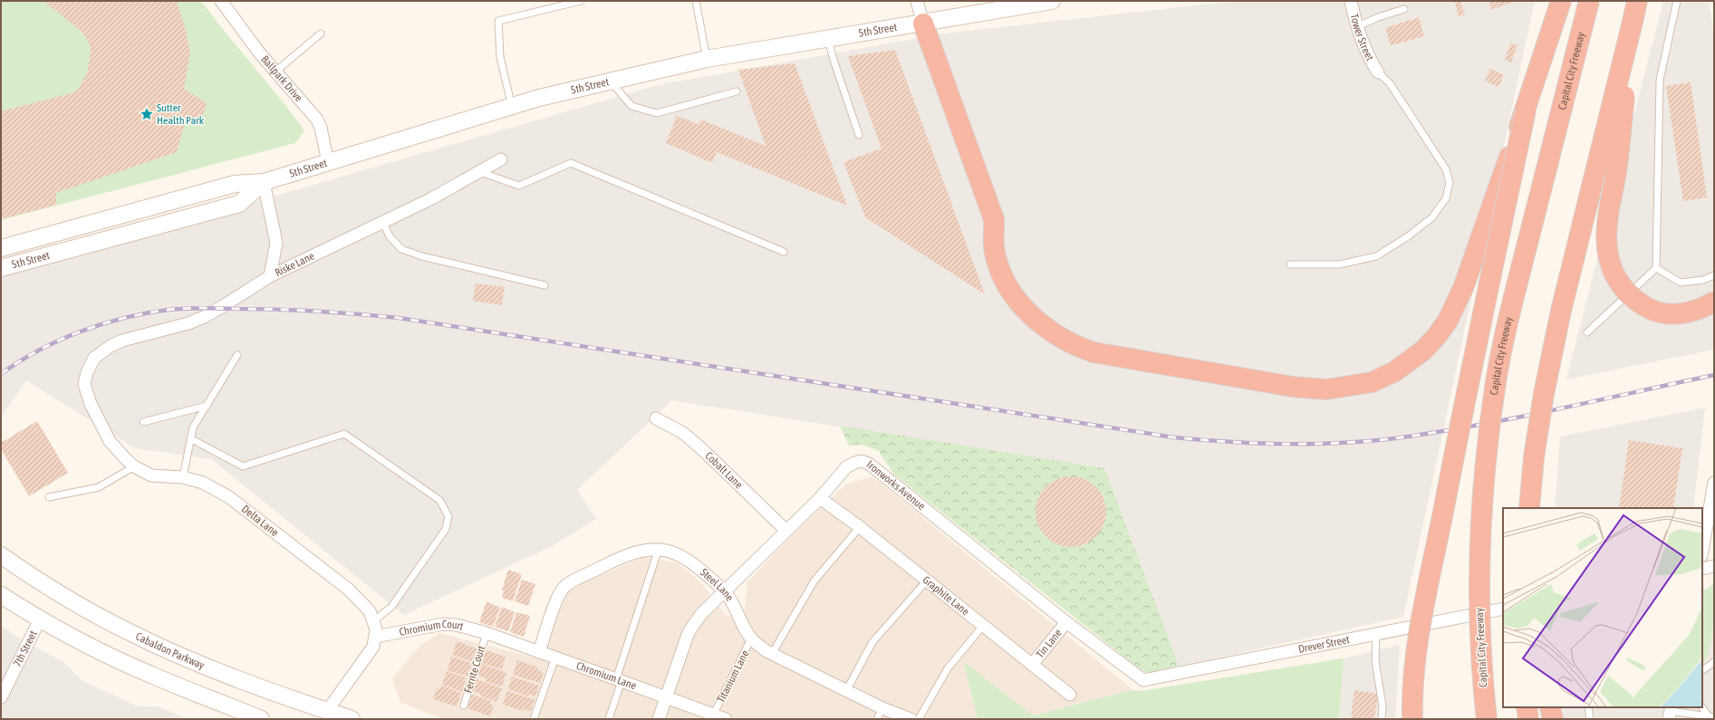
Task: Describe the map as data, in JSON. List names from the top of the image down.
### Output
{
  "streets": {
    "highway": ["Capital City Freeway"],
    "main road": ["5th Street", "Cabaldon Parkway"],
    "street": [
      "Tower Street",
      "Ballpark Drive",
      "Riske Lane",
      "Cobalt Lane",
      "Ironworks Avenue",
      "Delta Lane",
      "Steel Lane",
      "Graphite Lane",
      "Chromium Court",
      "Tin Lane",
      "Drever Street",
      "7th Street",
      "Chromium Lane"
    ],
    "lane": ["Ferrite Court", "Titanium Lane"]
  },
  "crossings": [
    ["5th Street", "Ballpark Drive"],
    ["Riske Lane", "Delta Lane"],
    ["Cobalt Lane", "Ironworks Avenue"],
    ["Ironworks Avenue", "Steel Lane"],
    ["Ironworks Avenue", "Graphite Lane"],
    ["Ironworks Avenue", "Tin Lane"],
    ["Ironworks Avenue", "Drever Street"],
    ["Ironworks Avenue", "Chromium Lane"],
    ["Delta Lane", "Chromium Court"],
    ["Delta Lane", "Cabaldon Parkway"],
    ["Steel Lane", "Chromium Lane"],
    ["Steel Lane", "Titanium Lane"],
    ["Graphite Lane", "Tin Lane"],
    ["Chromium Court", "Ferrite Court"],
    ["Chromium Court", "Chromium Lane"],
    ["Ferrite Court", "Chromium Lane"],
    ["Chromium Lane", "Titanium Lane"]
  ],
  "places": {
    "place": ["Sutter Health Park"]
  }
}
